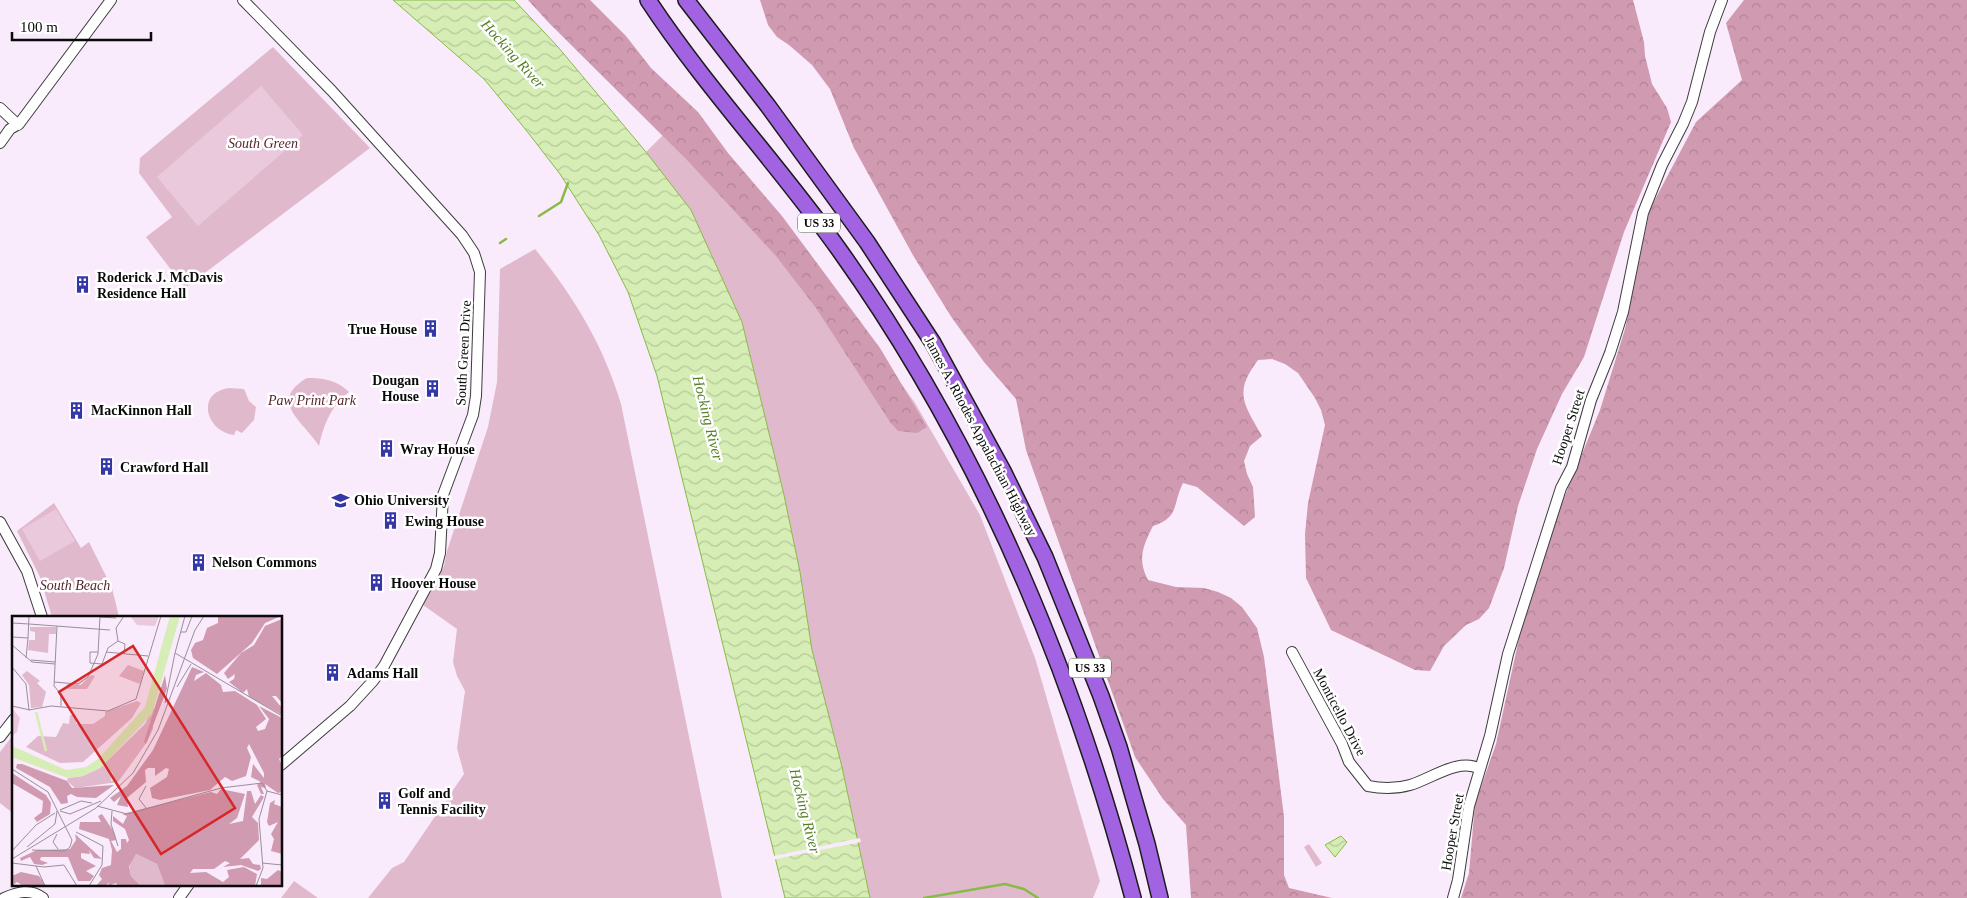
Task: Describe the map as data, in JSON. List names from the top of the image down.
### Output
{
  "streets": {
    "highway": ["US 33", "James A. Rhodes Appalachian Highway"],
    "street": ["South Green Drive", "Hooper Street", "Monticello Drive"]
  },
  "crossings": [
    ["Hooper Street", "Monticello Drive"]
  ],
  "water": ["Hocking River"],
  "parks": ["South Green", "Paw Print Park", "South Beach"],
  "places": {
    "building": [
      "Roderick J. McDavis Residence Hall",
      "True House",
      "Dougan House",
      "MacKinnon Hall",
      "Wray House",
      "Crawford Hall",
      "Ewing House",
      "Nelson Commons",
      "Hoover House",
      "Adams Hall",
      "Golf and Tennis Facility"
    ],
    "school or university": ["Ohio University"]
  },
  "scale_bar": "100 m"
}
